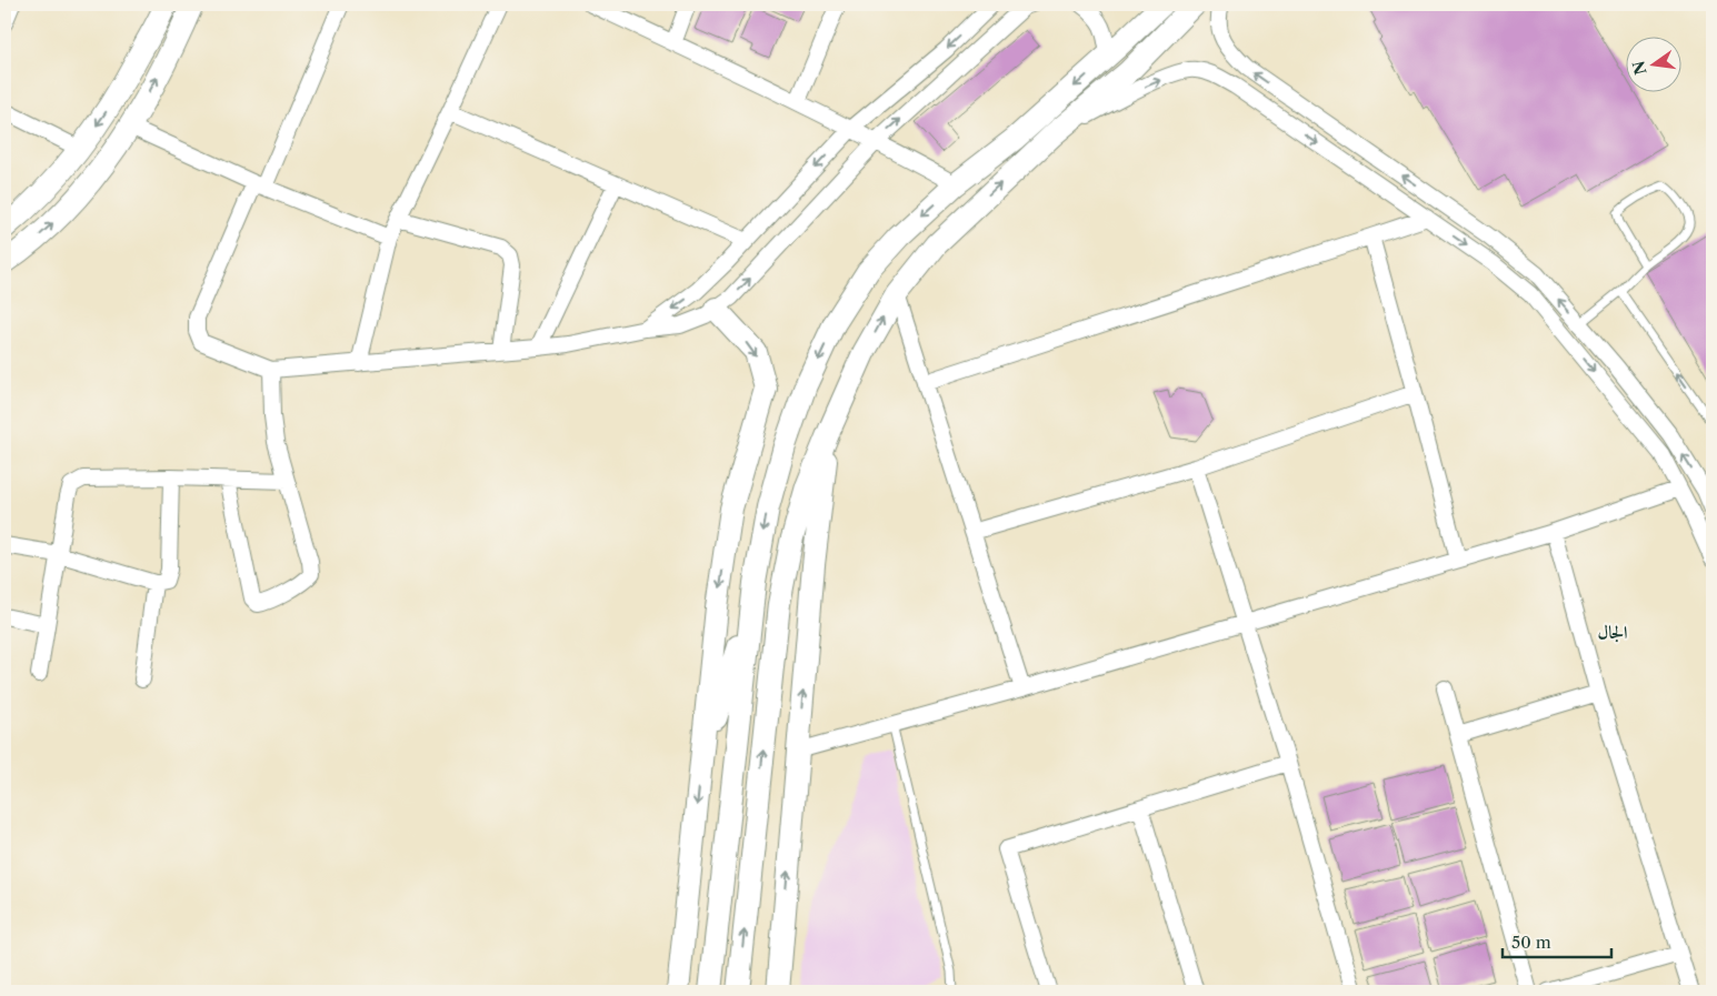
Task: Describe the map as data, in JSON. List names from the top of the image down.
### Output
{
  "districts": ["الجال"],
  "scale_bar": "50 m",
  "north": "left"
}
